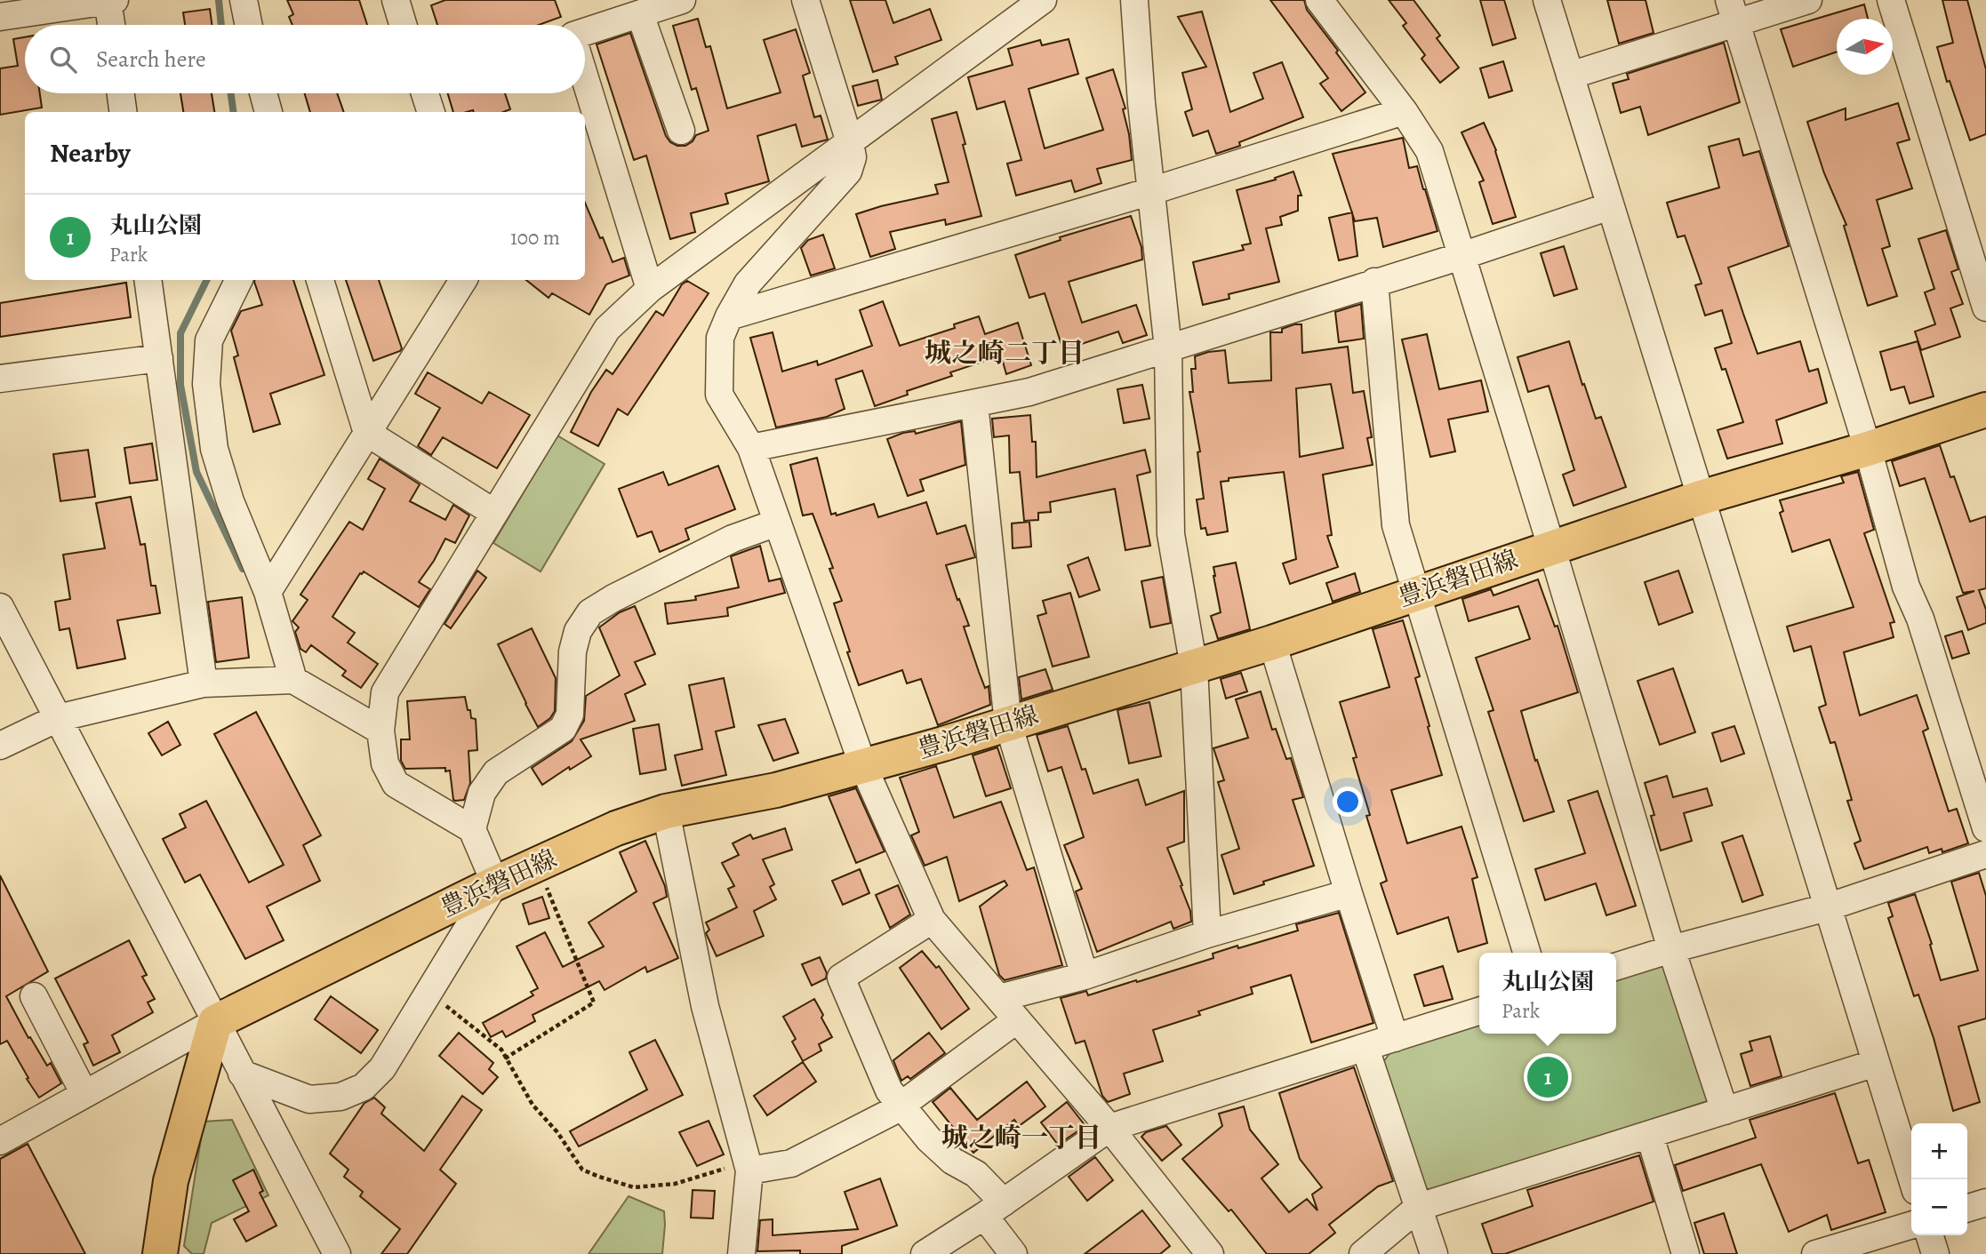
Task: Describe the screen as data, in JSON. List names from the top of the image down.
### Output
{
  "streets": {
    "main road": ["豊浜磐田線"]
  },
  "districts": ["城之崎二丁目", "城之崎一丁目"],
  "north": "right",
  "page": {
    "search": "Search here",
    "heading": "Nearby",
    "list": [
      {
        "mark": "1",
        "name": "丸山公園",
        "note": "Park",
        "value": "100 m"
      }
    ],
    "popup": ["丸山公園", "Park"],
    "pins": "1",
    "map_buttons": ["+", "−"]
  }
}
